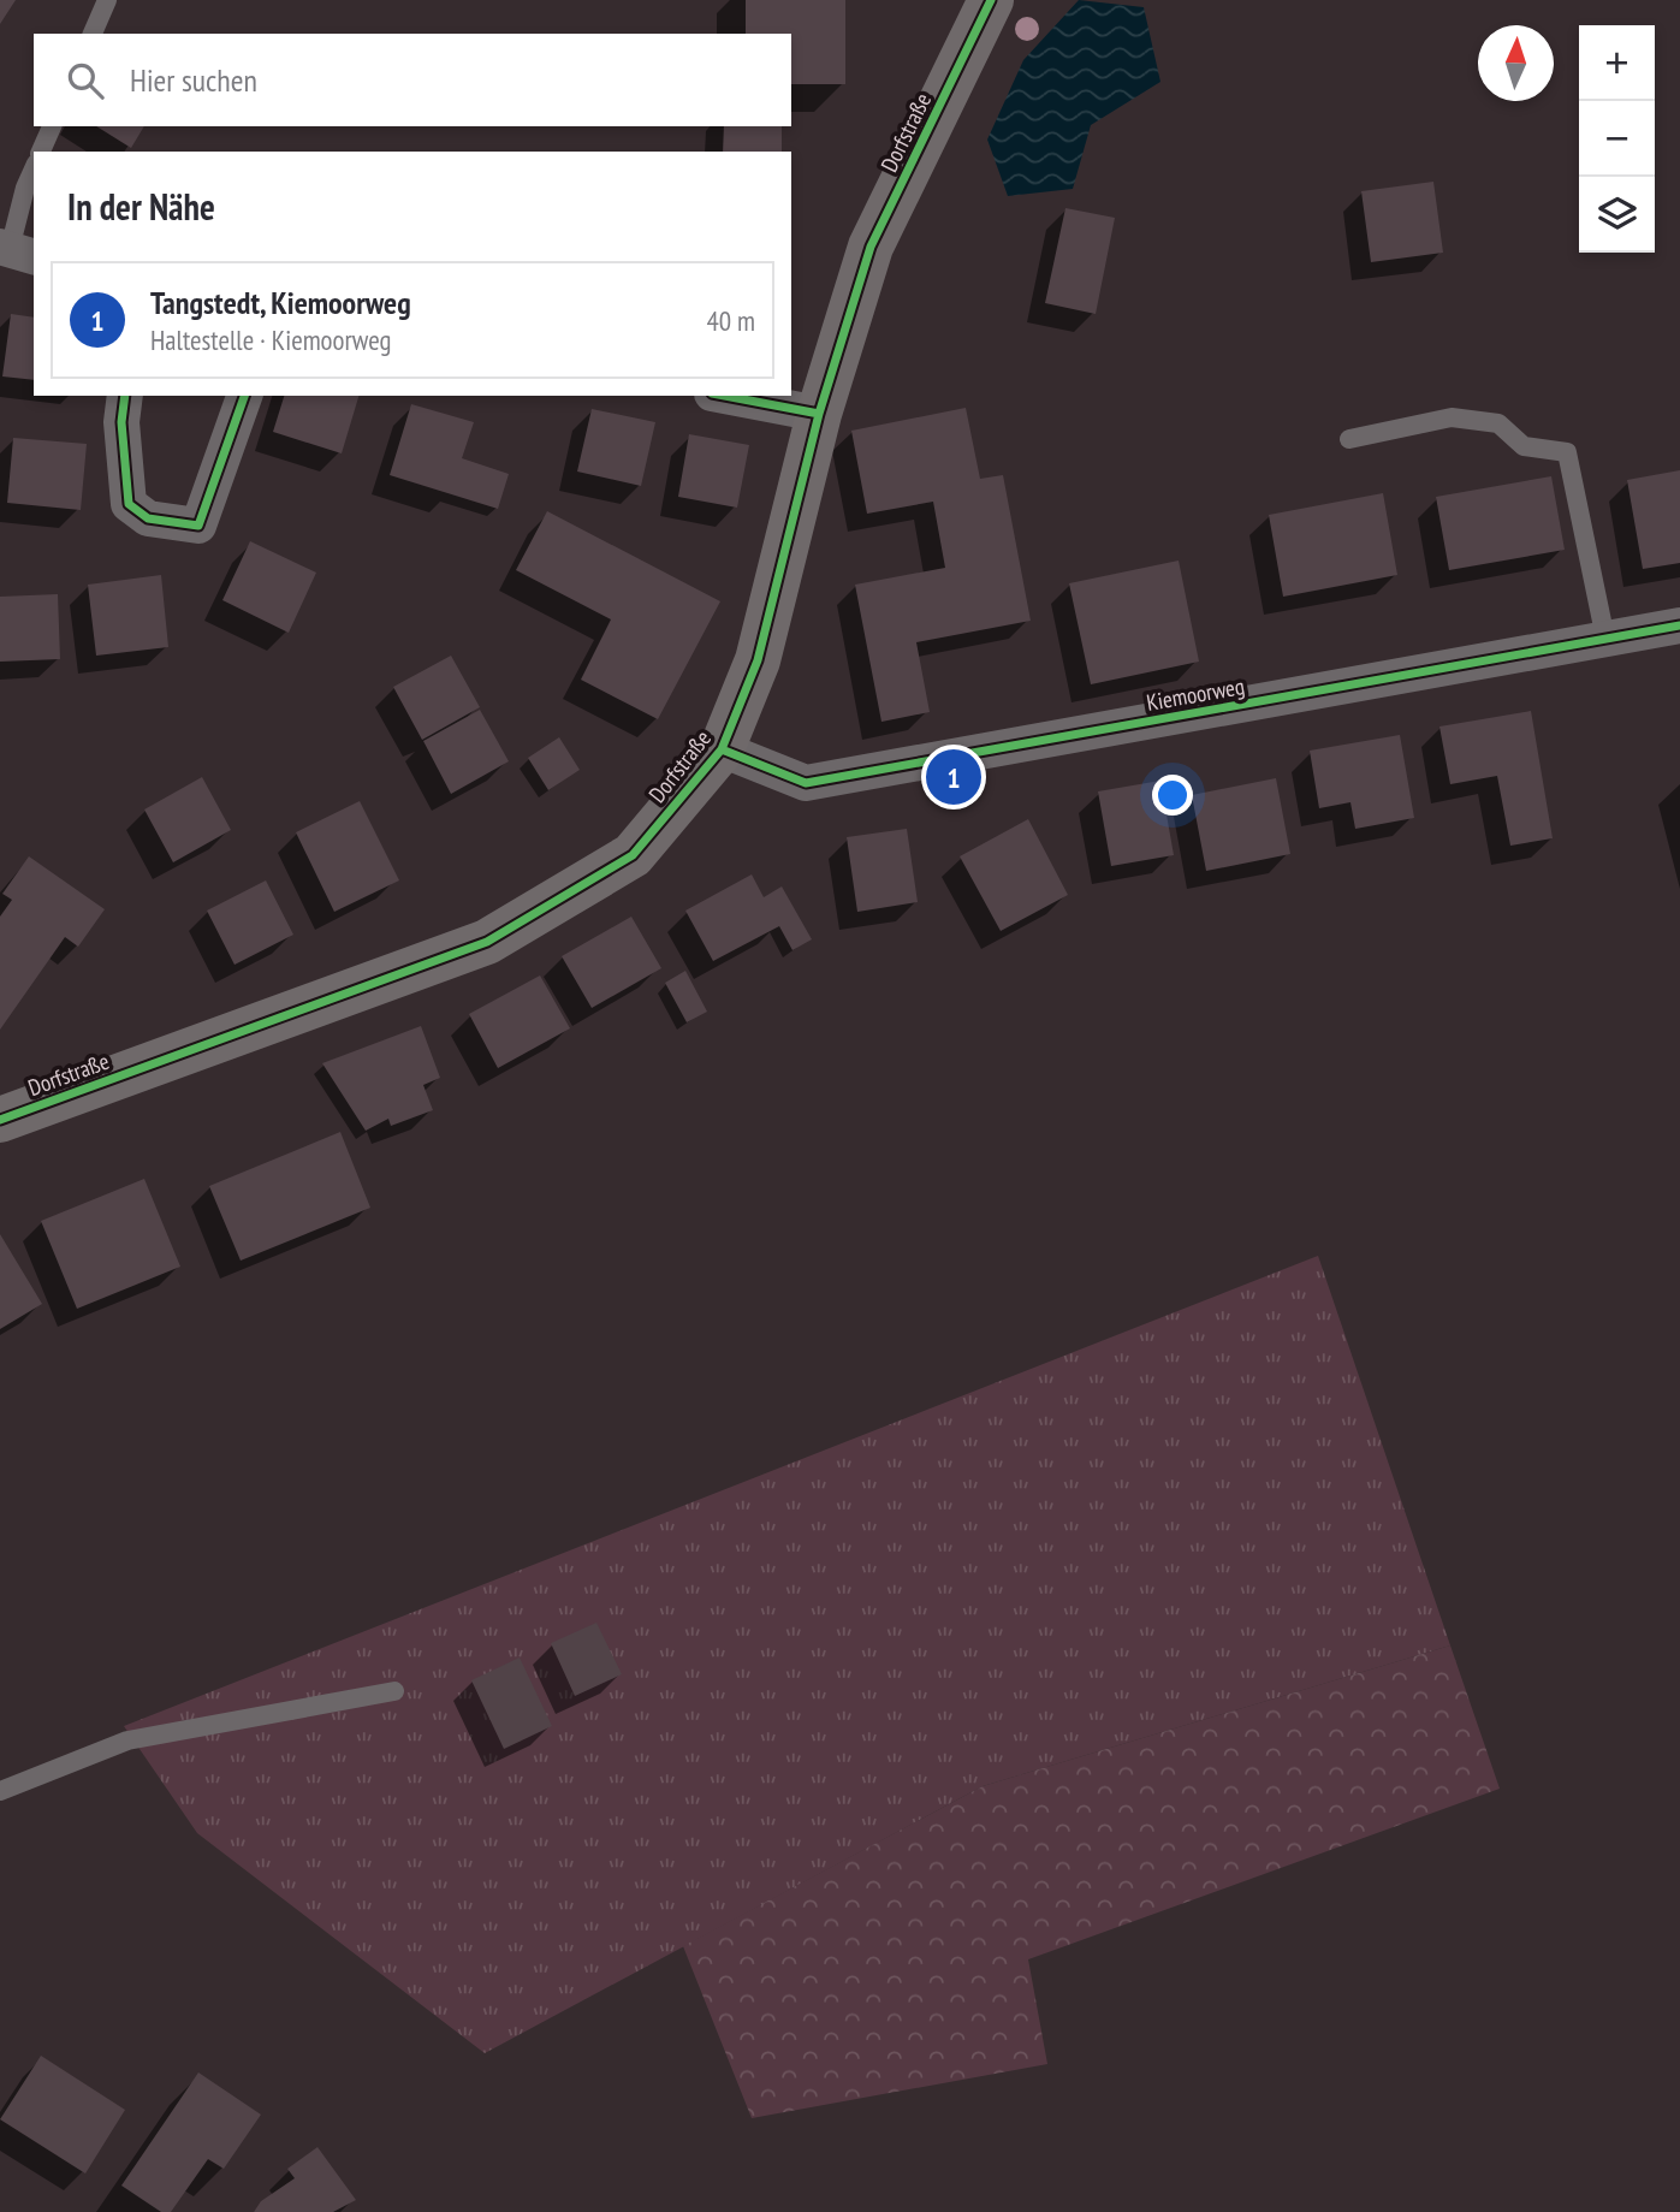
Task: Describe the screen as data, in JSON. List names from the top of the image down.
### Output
{
  "streets": {
    "main road": ["Dorfstraße"],
    "street": ["Kiemoorweg"]
  },
  "crossings": [
    ["Dorfstraße", "Kiemoorweg"]
  ],
  "north": "top",
  "page": {
    "map_buttons": ["+", "−"],
    "search": "Hier suchen",
    "heading": "In der Nähe",
    "list": [
      {
        "mark": "1",
        "name": "Tangstedt, Kiemoorweg",
        "note": "Haltestelle · Kiemoorweg",
        "value": "40 m"
      }
    ],
    "pins": "1"
  }
}
